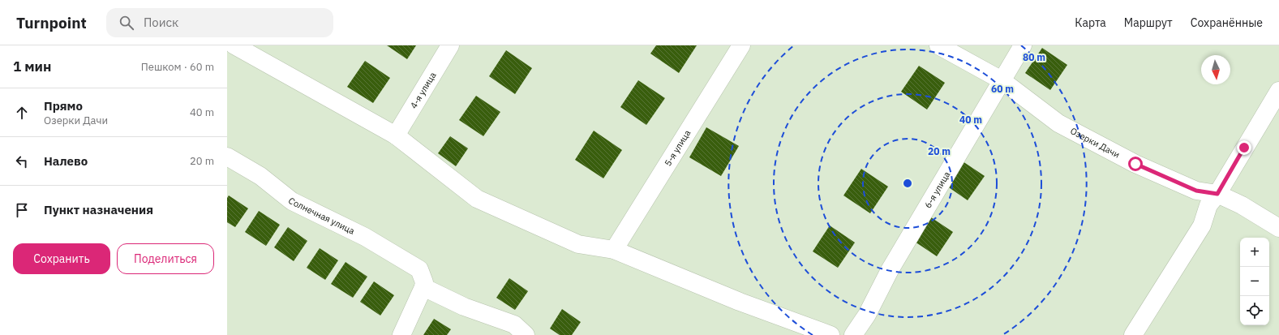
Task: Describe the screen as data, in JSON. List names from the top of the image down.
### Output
{
  "streets": {
    "street": [
      "4-я улица",
      "Озерки Дачи",
      "5-я улица",
      "6-я улица",
      "Солнечная улица"
    ]
  },
  "crossings": [
    ["Озерки Дачи", "6-я улица"]
  ],
  "north": "bottom",
  "page": {
    "header": "Turnpoint",
    "search": "Поиск",
    "nav": ["Карта", "Маршрут", "Сохранённые"],
    "heading": ["1 мин", "Пешком · 60 m"],
    "list": [
      ["Прямо", "Озерки Дачи", "40 m"],
      ["Налево", "20 m"],
      "Пункт назначения"
    ],
    "buttons": ["Сохранить", "Поделиться"],
    "map_buttons": ["+", "−"]
  },
  "rings": [
    "80 m",
    "60 m",
    "40 m",
    "20 m"
  ]
}
